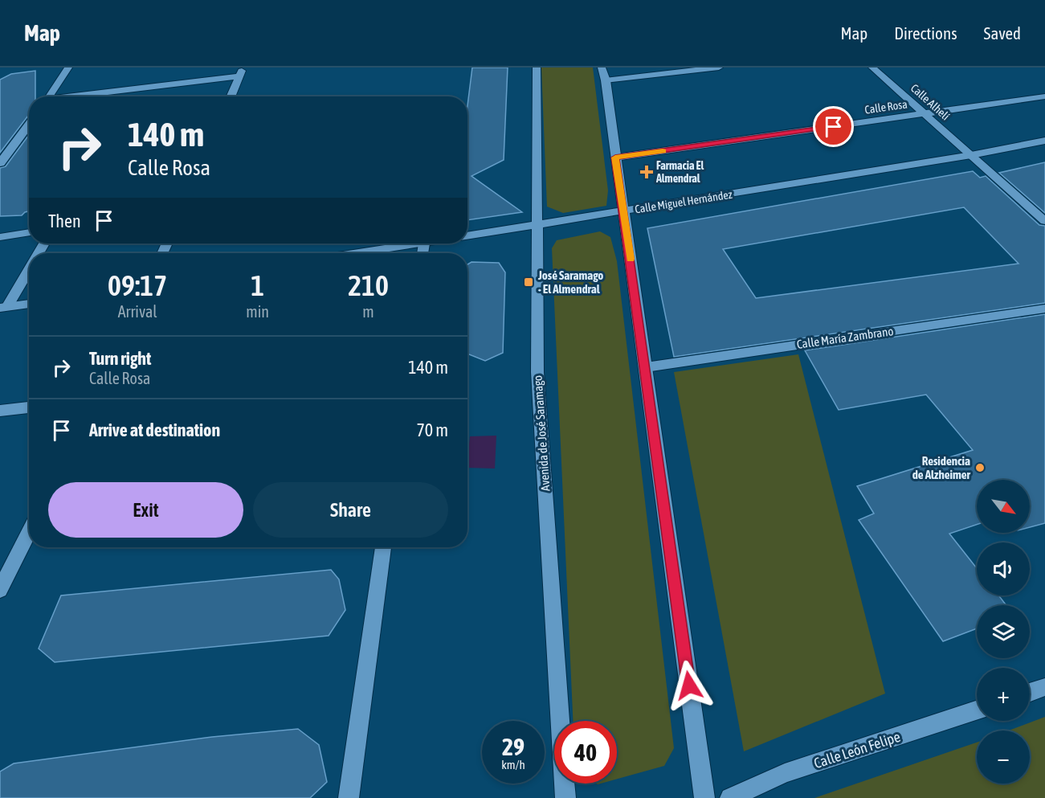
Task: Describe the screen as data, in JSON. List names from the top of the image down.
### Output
{
  "streets": {
    "street": [
      "Calle Alhelí",
      "Calle Rosa",
      "Calle Miguel Hernández",
      "Calle María Zambrano",
      "Avenida de José Saramago",
      "Calle León Felipe"
    ]
  },
  "crossings": [
    ["Calle Alhelí", "Calle Rosa"],
    ["Calle Alhelí", "Calle Miguel Hernández"],
    ["Calle Miguel Hernández", "Avenida de José Saramago"]
  ],
  "places": {
    "health": ["Farmacia El Almendral"],
    "transit": ["José Saramago - El Almendral"],
    "other": ["Residencia de Alzheimer"]
  },
  "north": "bottom right",
  "page": {
    "header": "Map",
    "nav": ["Map", "Directions", "Saved"],
    "turn": ["140 m", "Calle Rosa"],
    "then": "Then",
    "eta": [
      "09:17",
      "Arrival",
      "1",
      "min",
      "210",
      "m"
    ],
    "list": [
      {
        "name": "Turn right",
        "note": "Calle Rosa",
        "value": "140 m"
      },
      {
        "name": "Arrive at destination",
        "value": "70 m"
      }
    ],
    "buttons": ["Exit", "Share"],
    "map_buttons": ["+", "−"],
    "speed": "29 km/h",
    "limit": "40"
  }
}
